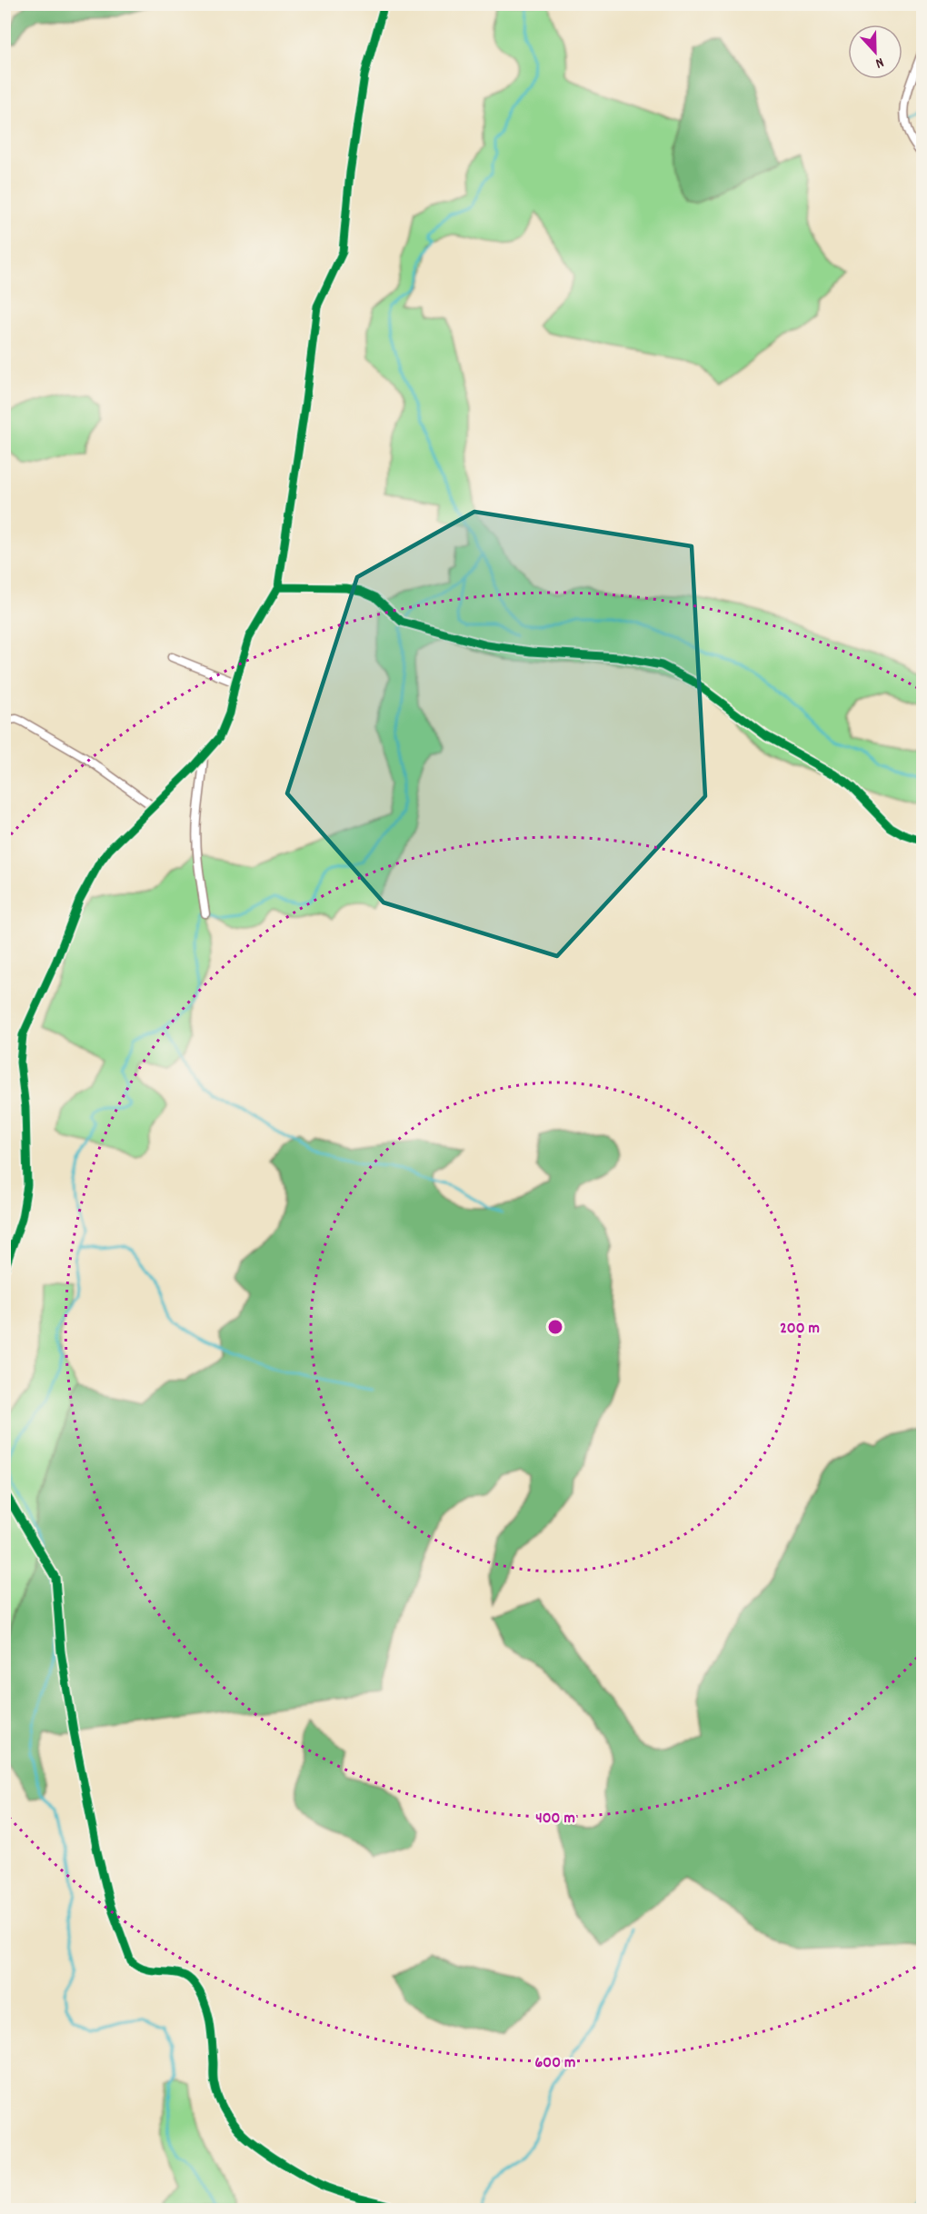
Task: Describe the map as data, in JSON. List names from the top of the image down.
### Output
{
  "north": "bottom",
  "rings": ["200 m", "400 m", "600 m"]
}
